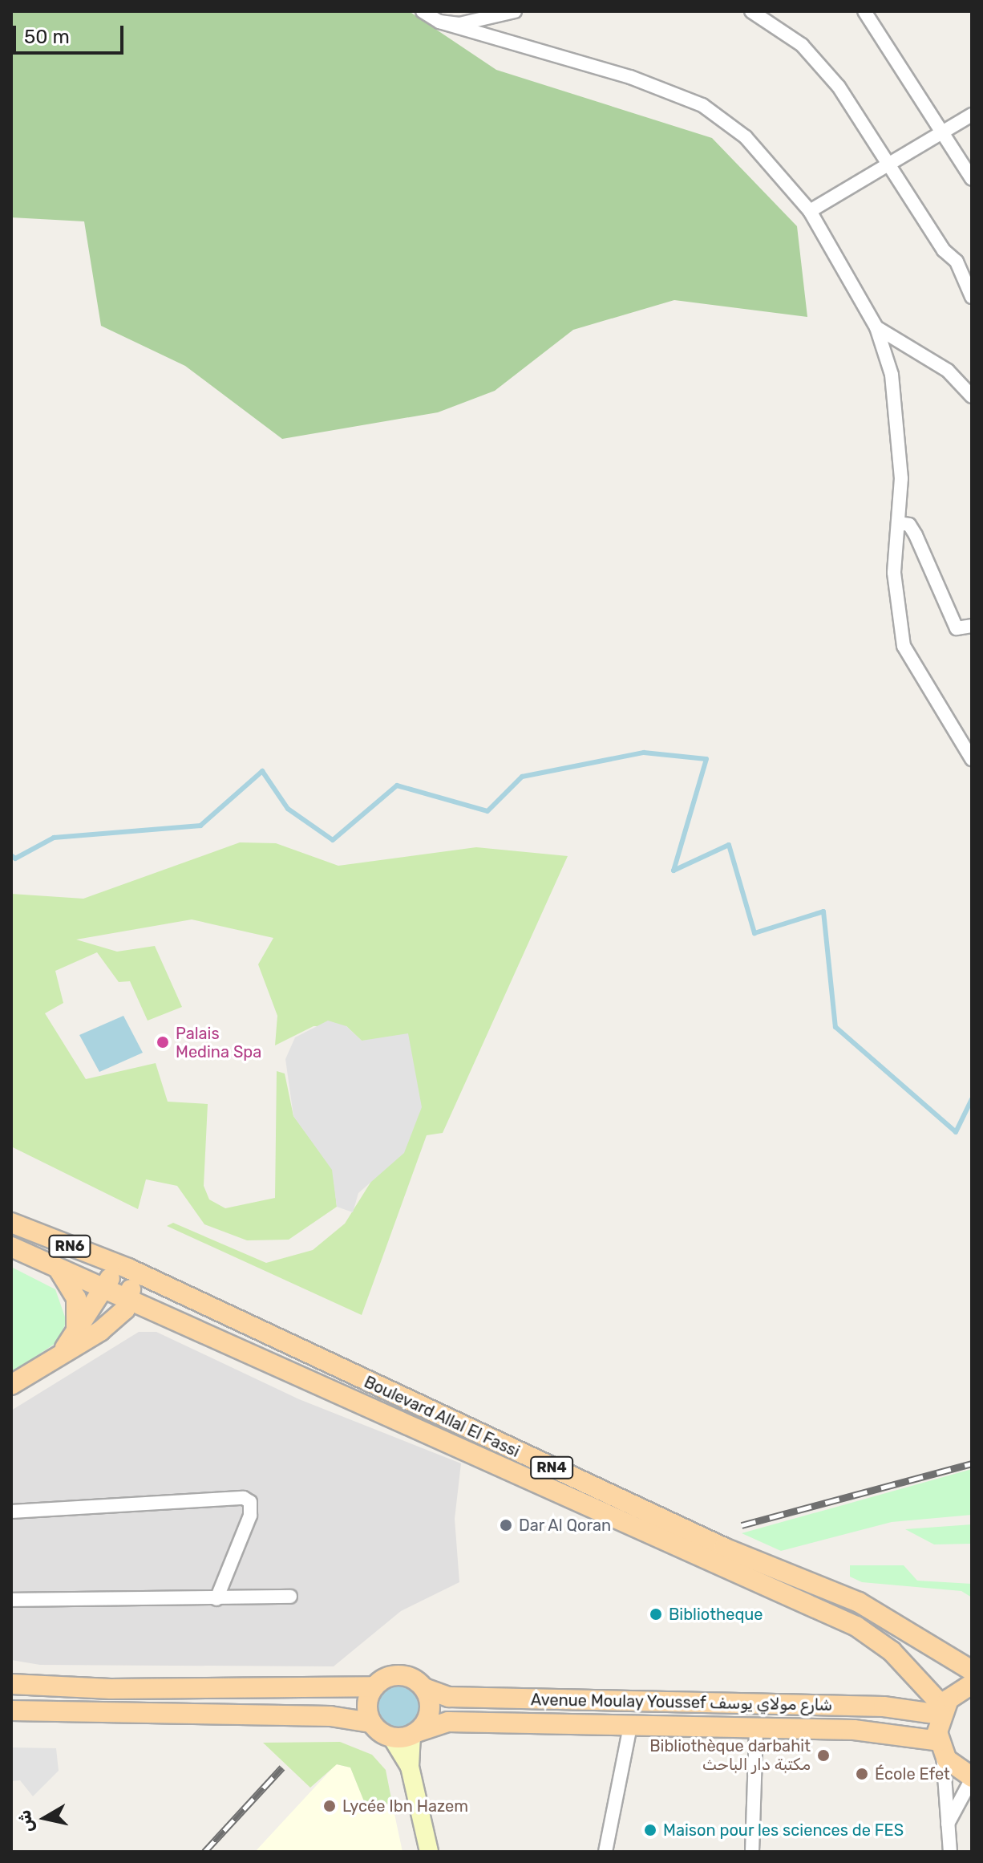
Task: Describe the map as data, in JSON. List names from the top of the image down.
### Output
{
  "streets": {
    "main road": [
      "RN6",
      "Boulevard Allal El Fassi",
      "RN4",
      "Avenue Moulay Youssef شارع مولاي يوسف"
    ]
  },
  "crossings": [
    ["Boulevard Allal El Fassi", "Avenue Moulay Youssef شارع مولاي يوسف"]
  ],
  "places": [
    "Palais Medina Spa",
    "Dar Al Qoran",
    "Bibliotheque",
    "Bibliothèque darbahit مكتبة دار الباحث",
    "École Efet",
    "Lycée Ibn Hazem",
    "Maison pour les sciences de FES"
  ],
  "scale_bar": "50 m",
  "north": "left"
}
